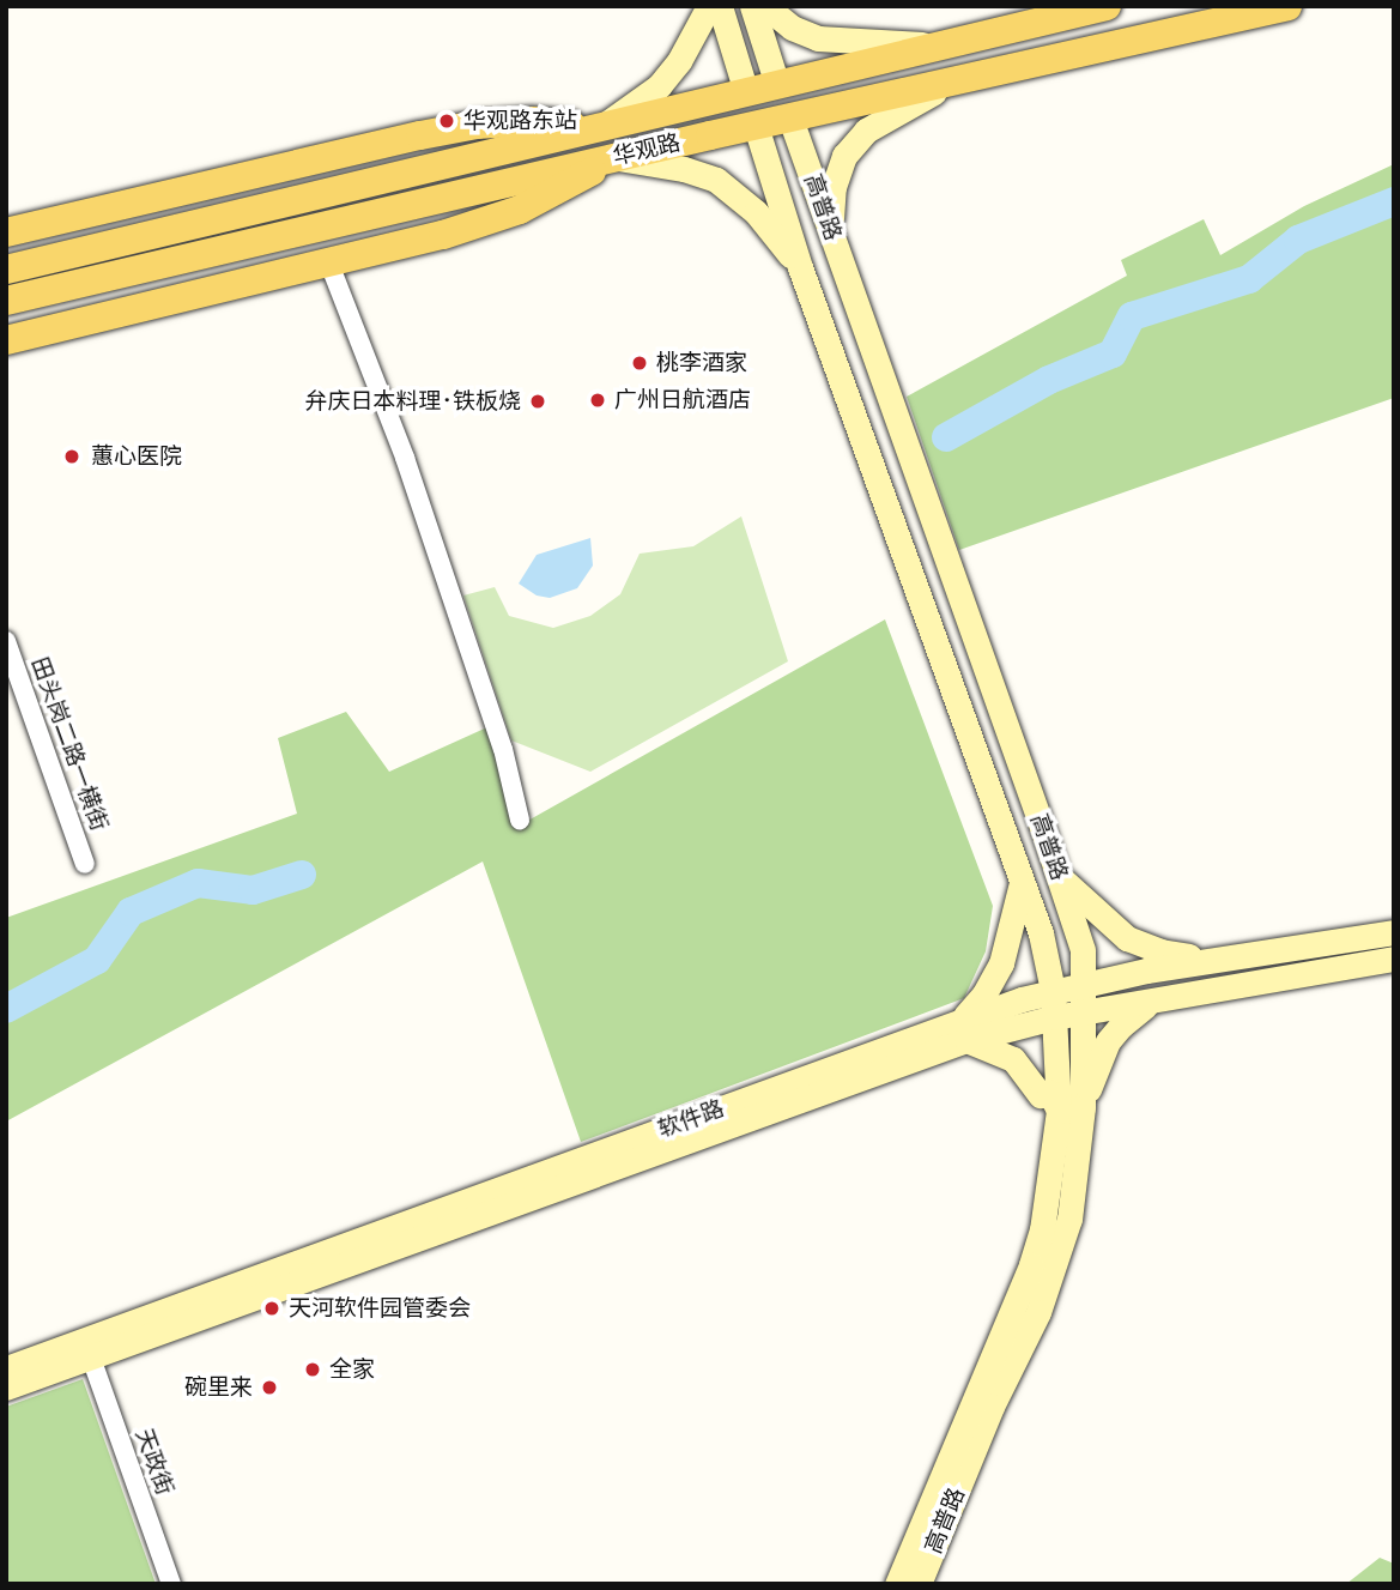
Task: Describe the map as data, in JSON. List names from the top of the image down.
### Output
{
  "streets": {
    "main road": ["华观路"],
    "street": [
      "高普路",
      "田头岗二路一横街",
      "软件路",
      "天政街"
    ]
  },
  "crossings": [
    ["华观路", "高普路"],
    ["高普路", "软件路"],
    ["软件路", "天政街"]
  ],
  "places": [
    "华观路东站",
    "桃李酒家",
    "广州日航酒店",
    "弁庆日本料理･铁板烧",
    "蕙心医院",
    "天河软件园管委会",
    "全家",
    "碗里来"
  ]
}
